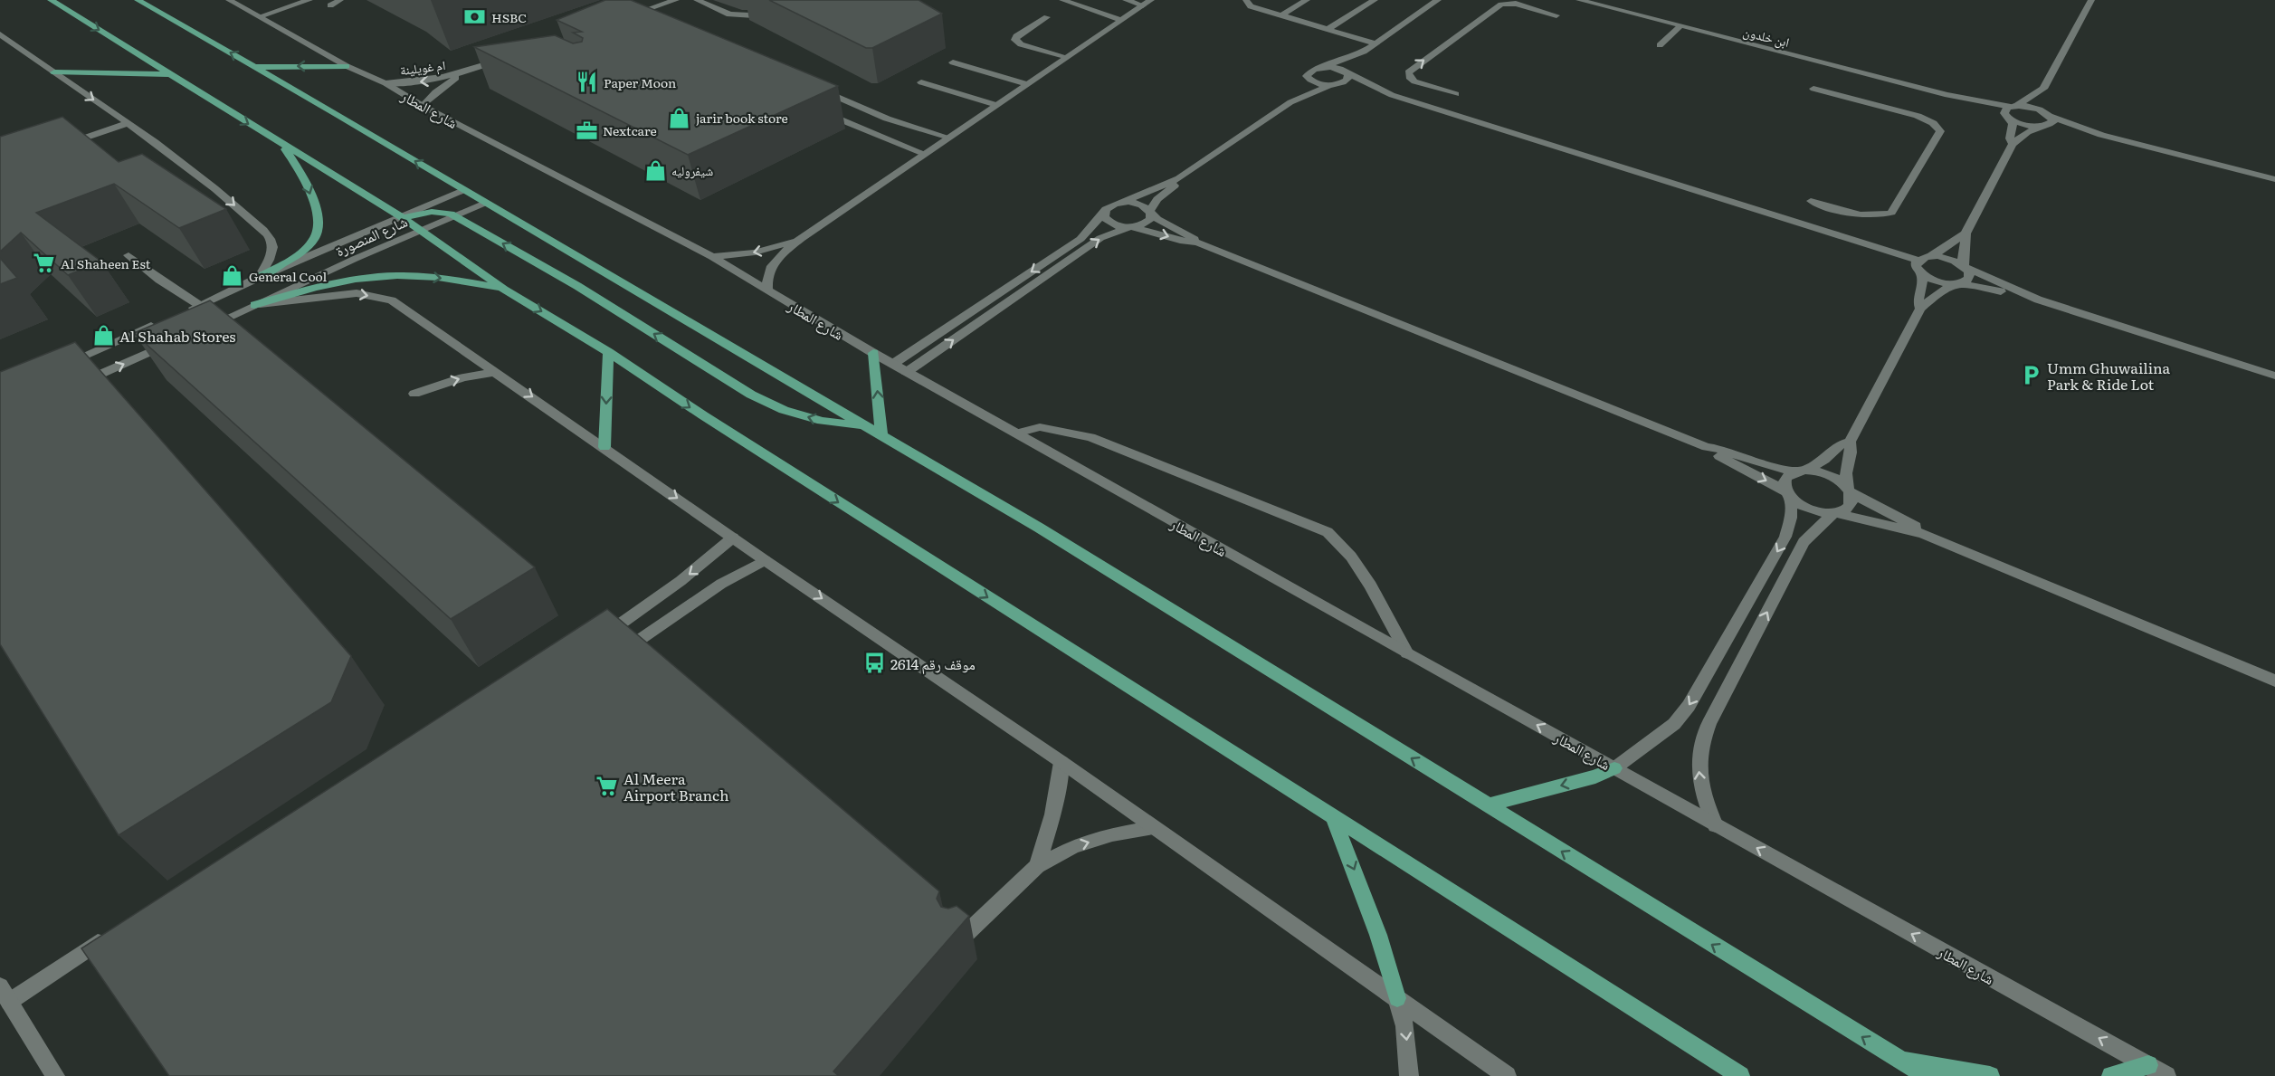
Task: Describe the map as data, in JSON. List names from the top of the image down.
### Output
{
  "streets": {
    "street": [
      "ابن خلدون",
      "ام غويلينة",
      "شارع المطار",
      "شارع المنصورة"
    ]
  },
  "crossings": [
    ["ام غويلينة", "شارع المطار"]
  ],
  "one_way": ["ام غويلينة"],
  "places": {
    "bank": ["HSBC"],
    "restaurant": ["Paper Moon"],
    "shop": [
      "jarir book store",
      "شيفروليه",
      "General Cool",
      "Al Shahab Stores"
    ],
    "office": ["Nextcare"],
    "supermarket": ["Al Shaheen Est", "Al Meera Airport Branch"],
    "parking": ["Umm Ghuwailina Park & Ride Lot"],
    "bus stop": ["موقف رقم 2614"]
  }
}
